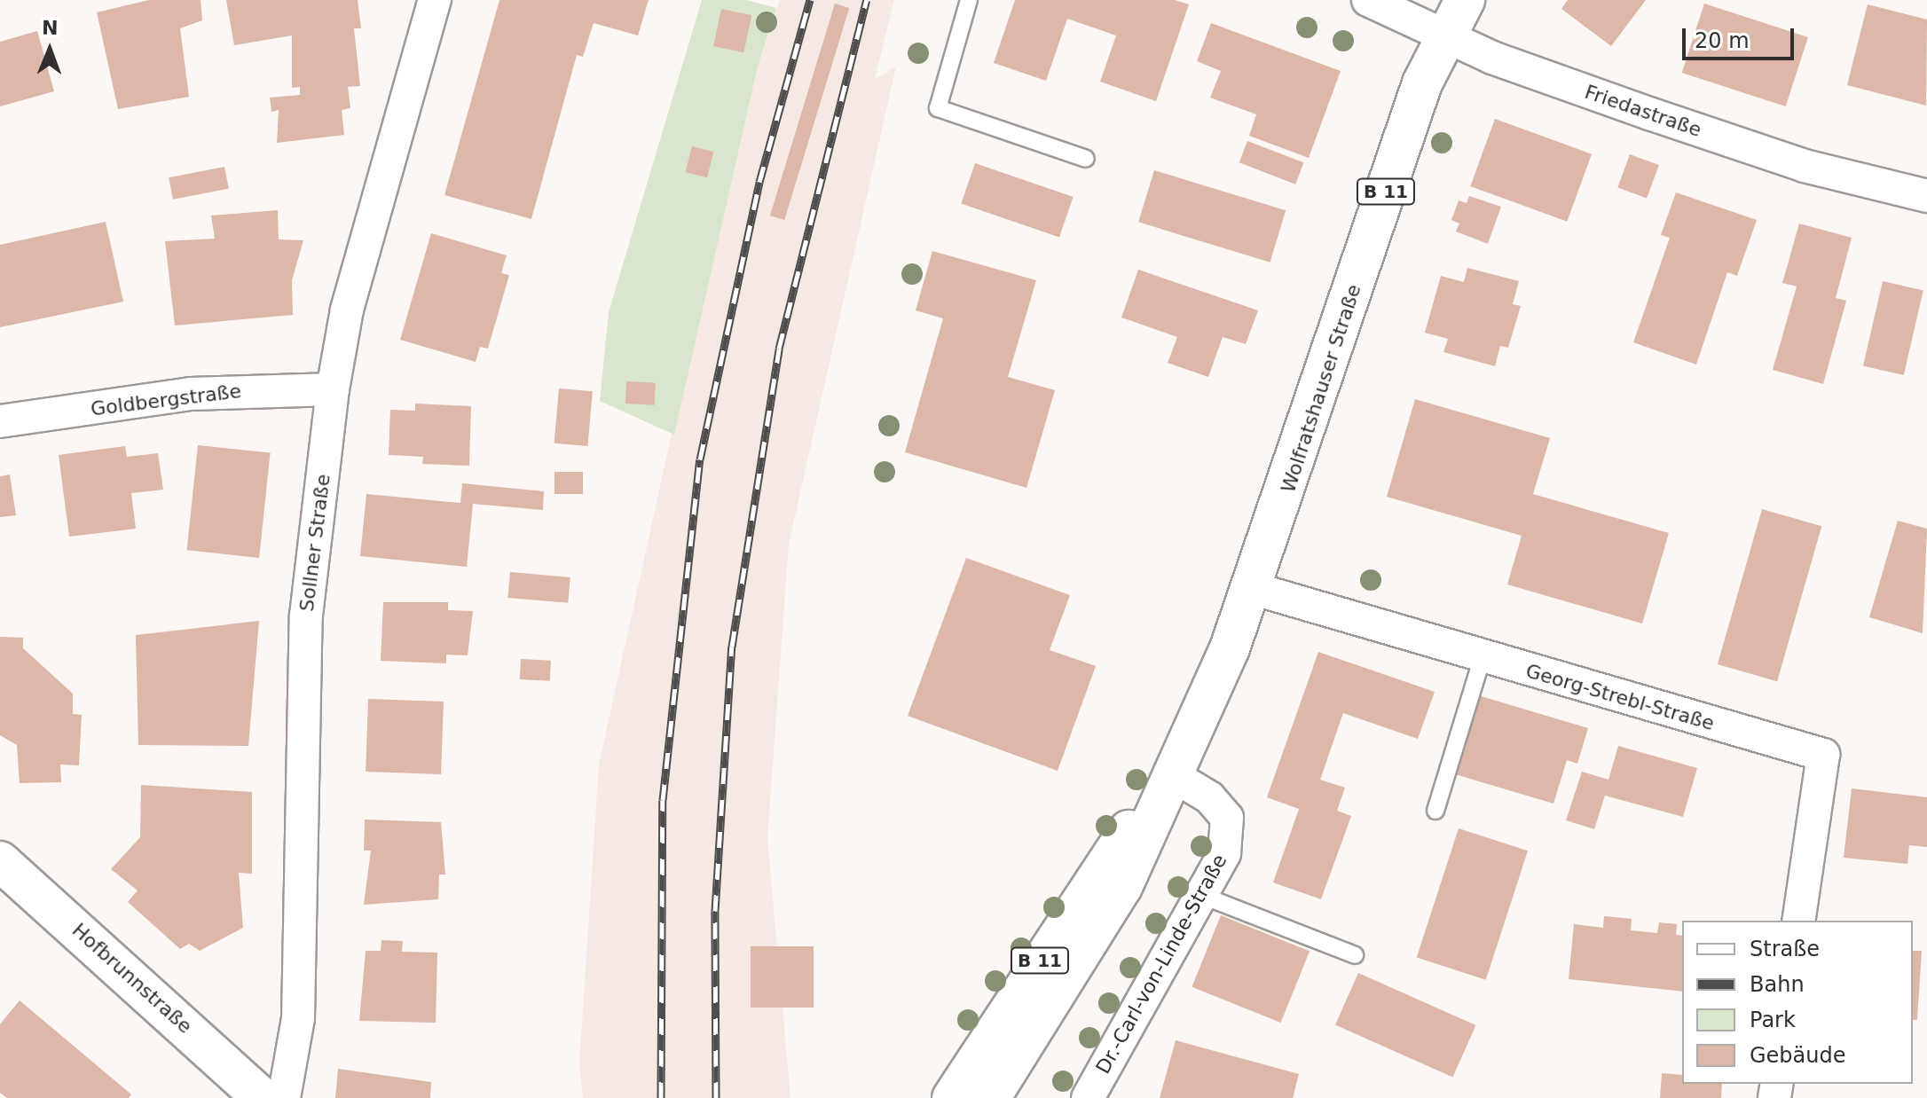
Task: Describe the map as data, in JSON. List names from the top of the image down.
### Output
{
  "streets": {
    "main road": ["B 11", "Wolfratshauser Straße", "Hofbrunnstraße"],
    "street": [
      "Friedastraße",
      "Goldbergstraße",
      "Sollner Straße",
      "Georg-Strebl-Straße",
      "Dr.-Carl-von-Linde-Straße"
    ]
  },
  "crossings": [
    ["Friedastraße", "Wolfratshauser Straße"],
    ["Wolfratshauser Straße", "Georg-Strebl-Straße"],
    ["Wolfratshauser Straße", "Dr.-Carl-von-Linde-Straße"],
    ["Goldbergstraße", "Sollner Straße"]
  ],
  "legend": [
    "Straße",
    "Bahn",
    "Park",
    "Gebäude"
  ],
  "scale_bar": "20 m",
  "north": "top"
}
